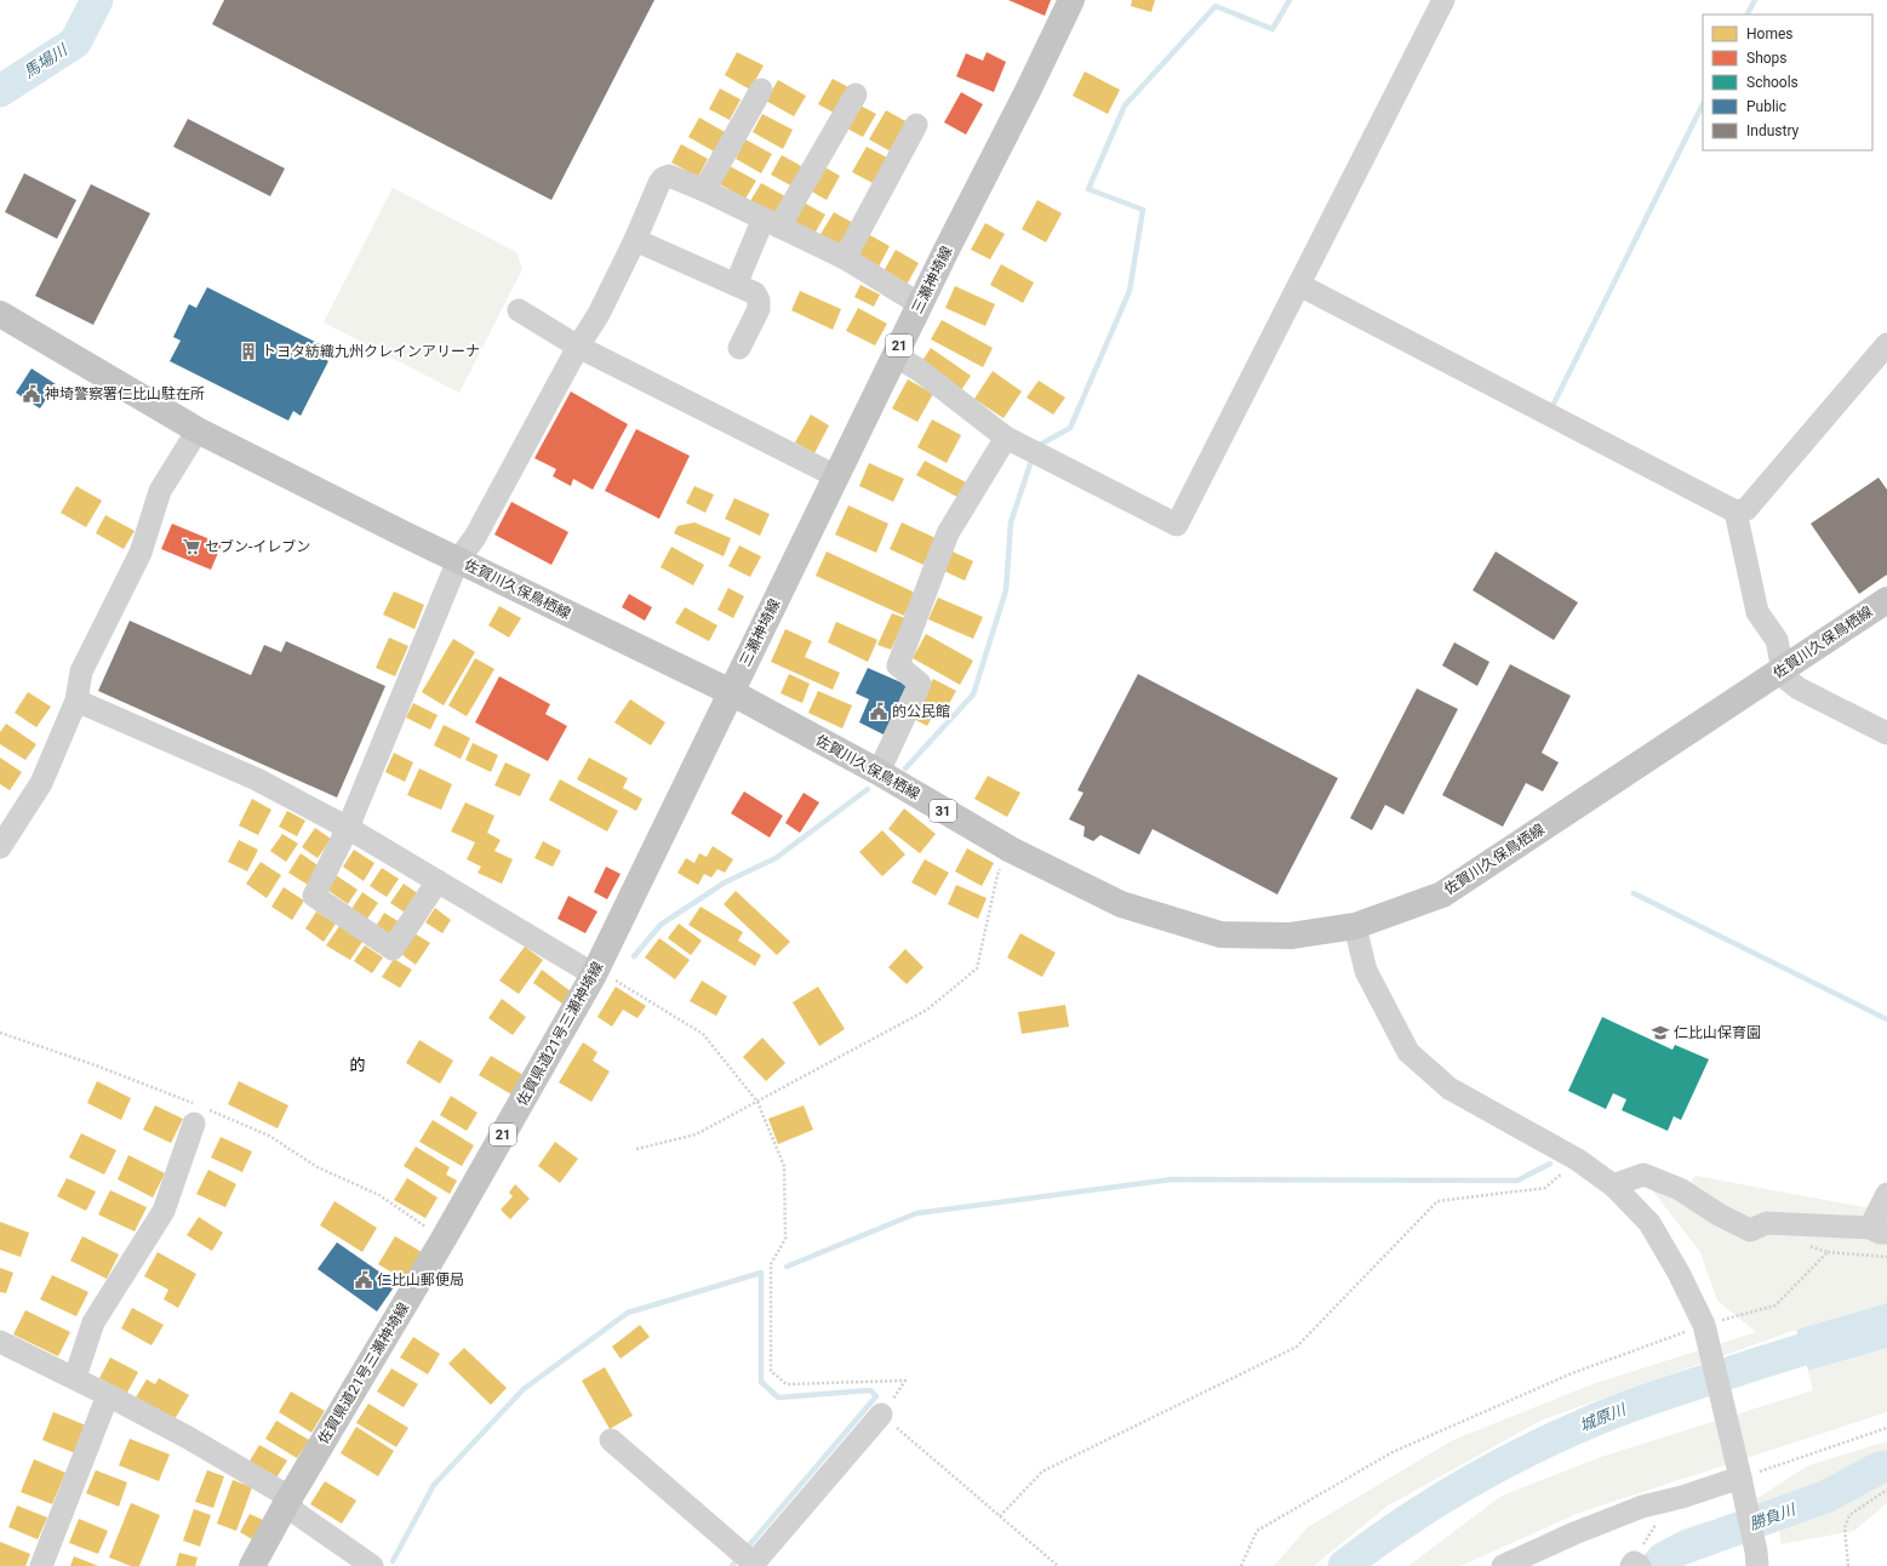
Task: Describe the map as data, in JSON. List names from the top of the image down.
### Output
{
  "streets": {
    "main road": [
      "三瀬神埼線",
      "21",
      "佐賀川久保鳥栖線",
      "31",
      "佐賀県道21号三瀬神埼線"
    ]
  },
  "crossings": [
    ["三瀬神埼線", "佐賀川久保鳥栖線"],
    ["三瀬神埼線", "佐賀県道21号三瀬神埼線"],
    ["佐賀川久保鳥栖線", "佐賀県道21号三瀬神埼線"]
  ],
  "districts": ["的"],
  "water": ["馬場川", "城原川", "勝負川"],
  "places": {
    "building": ["トヨタ紡織九州クレインアリーナ"],
    "public building": ["神埼警察署仁比山駐在所", "的公民館", "仁比山郵便局"],
    "supermarket": ["セブン-イレブン"],
    "school or university": ["仁比山保育園"]
  },
  "legend": [
    "Homes",
    "Shops",
    "Schools",
    "Public",
    "Industry"
  ]
}
